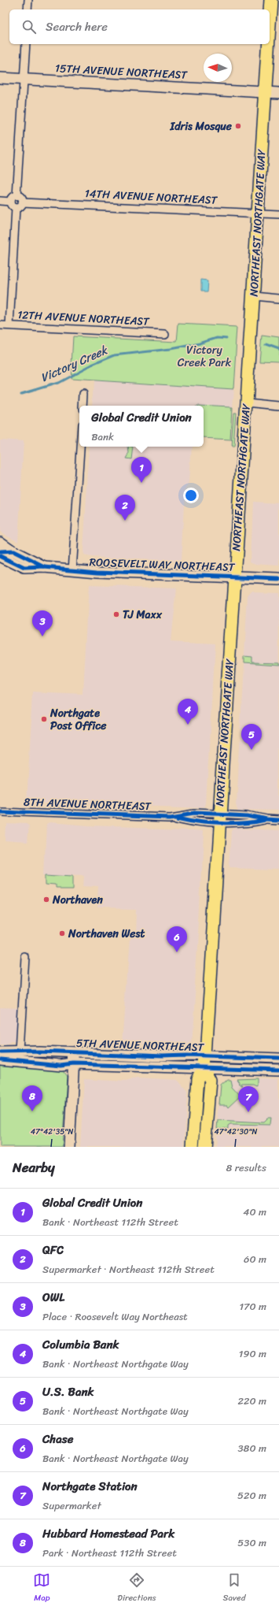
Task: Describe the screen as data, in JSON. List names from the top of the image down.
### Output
{
  "streets": {
    "main road": [
      "15TH AVENUE NORTHEAST",
      "NORTHEAST NORTHGATE WAY",
      "ROOSEVELT WAY NORTHEAST",
      "5TH AVENUE NORTHEAST"
    ],
    "street": ["14TH AVENUE NORTHEAST", "12TH AVENUE NORTHEAST", "8TH AVENUE NORTHEAST"]
  },
  "crossings": [
    ["15TH AVENUE NORTHEAST", "NORTHEAST NORTHGATE WAY"],
    ["14TH AVENUE NORTHEAST", "NORTHEAST NORTHGATE WAY"],
    ["NORTHEAST NORTHGATE WAY", "ROOSEVELT WAY NORTHEAST"],
    ["NORTHEAST NORTHGATE WAY", "8TH AVENUE NORTHEAST"],
    ["NORTHEAST NORTHGATE WAY", "5TH AVENUE NORTHEAST"]
  ],
  "water": ["Victory Creek"],
  "parks": ["Victory Creek Park"],
  "places": [
    "Idris Mosque",
    "TJ Maxx",
    "Northgate Post Office",
    "Northaven",
    "Northaven West"
  ],
  "north": "left",
  "page": {
    "search": "Search here",
    "popup": ["Global Credit Union", "Bank"],
    "pins": [
      "1",
      "2",
      "3",
      "4",
      "5",
      "6",
      "8",
      "7"
    ],
    "heading": ["Nearby", "8 results"],
    "list": [
      {
        "mark": "1",
        "name": "Global Credit Union",
        "note": "Bank · Northeast 112th Street",
        "value": "40 m"
      },
      {
        "mark": "2",
        "name": "QFC",
        "note": "Supermarket · Northeast 112th Street",
        "value": "60 m"
      },
      {
        "mark": "3",
        "name": "OWL",
        "note": "Place · Roosevelt Way Northeast",
        "value": "170 m"
      },
      {
        "mark": "4",
        "name": "Columbia Bank",
        "note": "Bank · Northeast Northgate Way",
        "value": "190 m"
      },
      {
        "mark": "5",
        "name": "U.S. Bank",
        "note": "Bank · Northeast Northgate Way",
        "value": "220 m"
      },
      {
        "mark": "6",
        "name": "Chase",
        "note": "Bank · Northeast Northgate Way",
        "value": "380 m"
      },
      {
        "mark": "7",
        "name": "Northgate Station",
        "note": "Supermarket",
        "value": "520 m"
      },
      {
        "mark": "8",
        "name": "Hubbard Homestead Park",
        "note": "Park · Northeast 112th Street",
        "value": "530 m"
      }
    ],
    "nav": ["Map", "Directions", "Saved"]
  },
  "coordinates": ["47°42'35\"N", "47°42'30\"N"]
}
